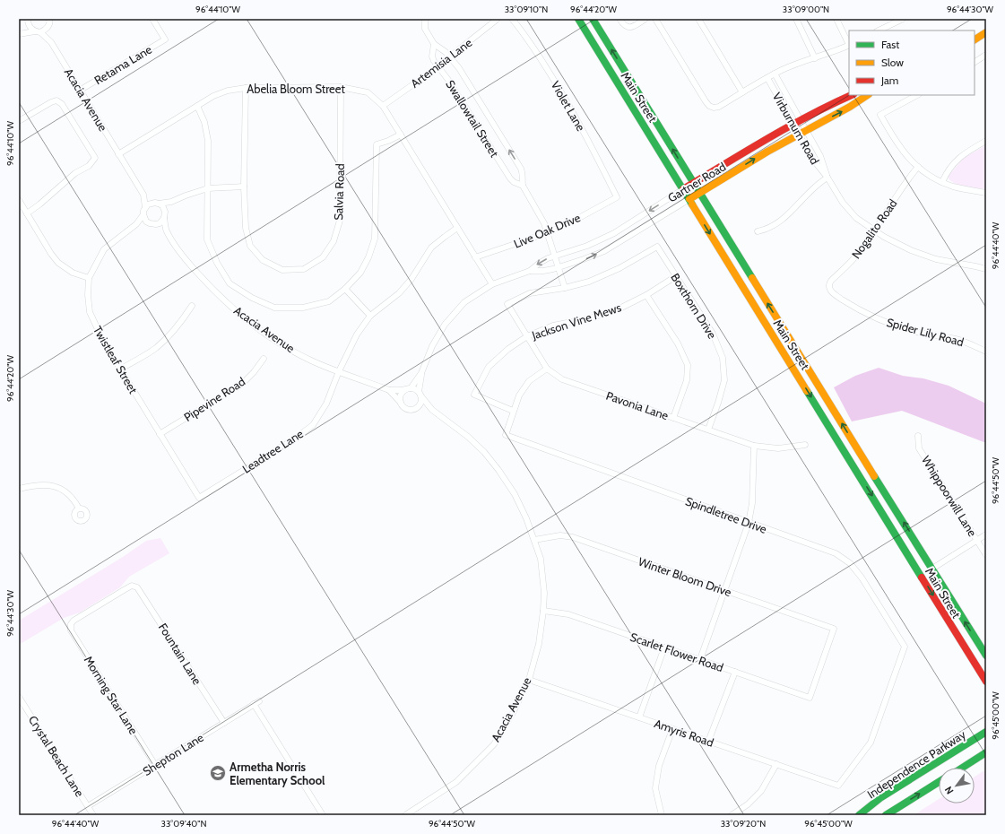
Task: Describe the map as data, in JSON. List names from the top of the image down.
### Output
{
  "streets": {
    "main road": ["Main Street", "Gartner Road", "Independence Parkway"],
    "street": [
      "Artemisia Lane",
      "Retama Lane",
      "Abelia Bloom Street",
      "Acacia Avenue",
      "Violet Lane",
      "Swallowtail Street",
      "Virburnum Road",
      "Salvia Road",
      "Nogalito Road",
      "Live Oak Drive",
      "Boxthorn Drive",
      "Jackson Vine Mews",
      "Spider Lily Road",
      "Twistleaf Street",
      "Pipevine Road",
      "Pavonia Lane",
      "Leadtree Lane",
      "Whippoorwill Lane",
      "Spindletree Drive",
      "Winter Bloom Drive",
      "Scarlet Flower Road",
      "Fountain Lane",
      "Morning Star Lane",
      "Amyris Road",
      "Shepton Lane",
      "Crystal Beach Lane"
    ]
  },
  "crossings": [
    ["Artemisia Lane", "Abelia Bloom Street"],
    ["Artemisia Lane", "Swallowtail Street"],
    ["Retama Lane", "Acacia Avenue"],
    ["Abelia Bloom Street", "Acacia Avenue"],
    ["Abelia Bloom Street", "Gartner Road"],
    ["Abelia Bloom Street", "Salvia Road"],
    ["Abelia Bloom Street", "Live Oak Drive"],
    ["Abelia Bloom Street", "Leadtree Lane"],
    ["Main Street", "Gartner Road"],
    ["Acacia Avenue", "Twistleaf Street"],
    ["Acacia Avenue", "Leadtree Lane"],
    ["Acacia Avenue", "Winter Bloom Drive"],
    ["Acacia Avenue", "Scarlet Flower Road"],
    ["Acacia Avenue", "Amyris Road"],
    ["Violet Lane", "Live Oak Drive"],
    ["Swallowtail Street", "Gartner Road"],
    ["Swallowtail Street", "Live Oak Drive"],
    ["Swallowtail Street", "Boxthorn Drive"],
    ["Swallowtail Street", "Pavonia Lane"],
    ["Virburnum Road", "Gartner Road"],
    ["Virburnum Road", "Nogalito Road"],
    ["Nogalito Road", "Spider Lily Road"],
    ["Boxthorn Drive", "Jackson Vine Mews"],
    ["Boxthorn Drive", "Pavonia Lane"],
    ["Jackson Vine Mews", "Pavonia Lane"],
    ["Jackson Vine Mews", "Spindletree Drive"],
    ["Twistleaf Street", "Pipevine Road"],
    ["Twistleaf Street", "Leadtree Lane"],
    ["Spindletree Drive", "Amyris Road"],
    ["Winter Bloom Drive", "Scarlet Flower Road"],
    ["Fountain Lane", "Morning Star Lane"],
    ["Fountain Lane", "Shepton Lane"],
    ["Morning Star Lane", "Shepton Lane"],
    ["Shepton Lane", "Crystal Beach Lane"]
  ],
  "places": {
    "school or university": ["Armetha Norris Elementary School"]
  },
  "legend": ["Fast", "Slow", "Jam"],
  "north": "bottom left",
  "coordinates": [
    "96°44'10\"W",
    "33°09'10\"N",
    "96°44'20\"W",
    "33°09'00\"N",
    "96°44'30\"W",
    "96°44'40\"W",
    "96°44'50\"W",
    "96°45'00\"W",
    "33°09'40\"N",
    "33°09'20\"N"
  ]
}
